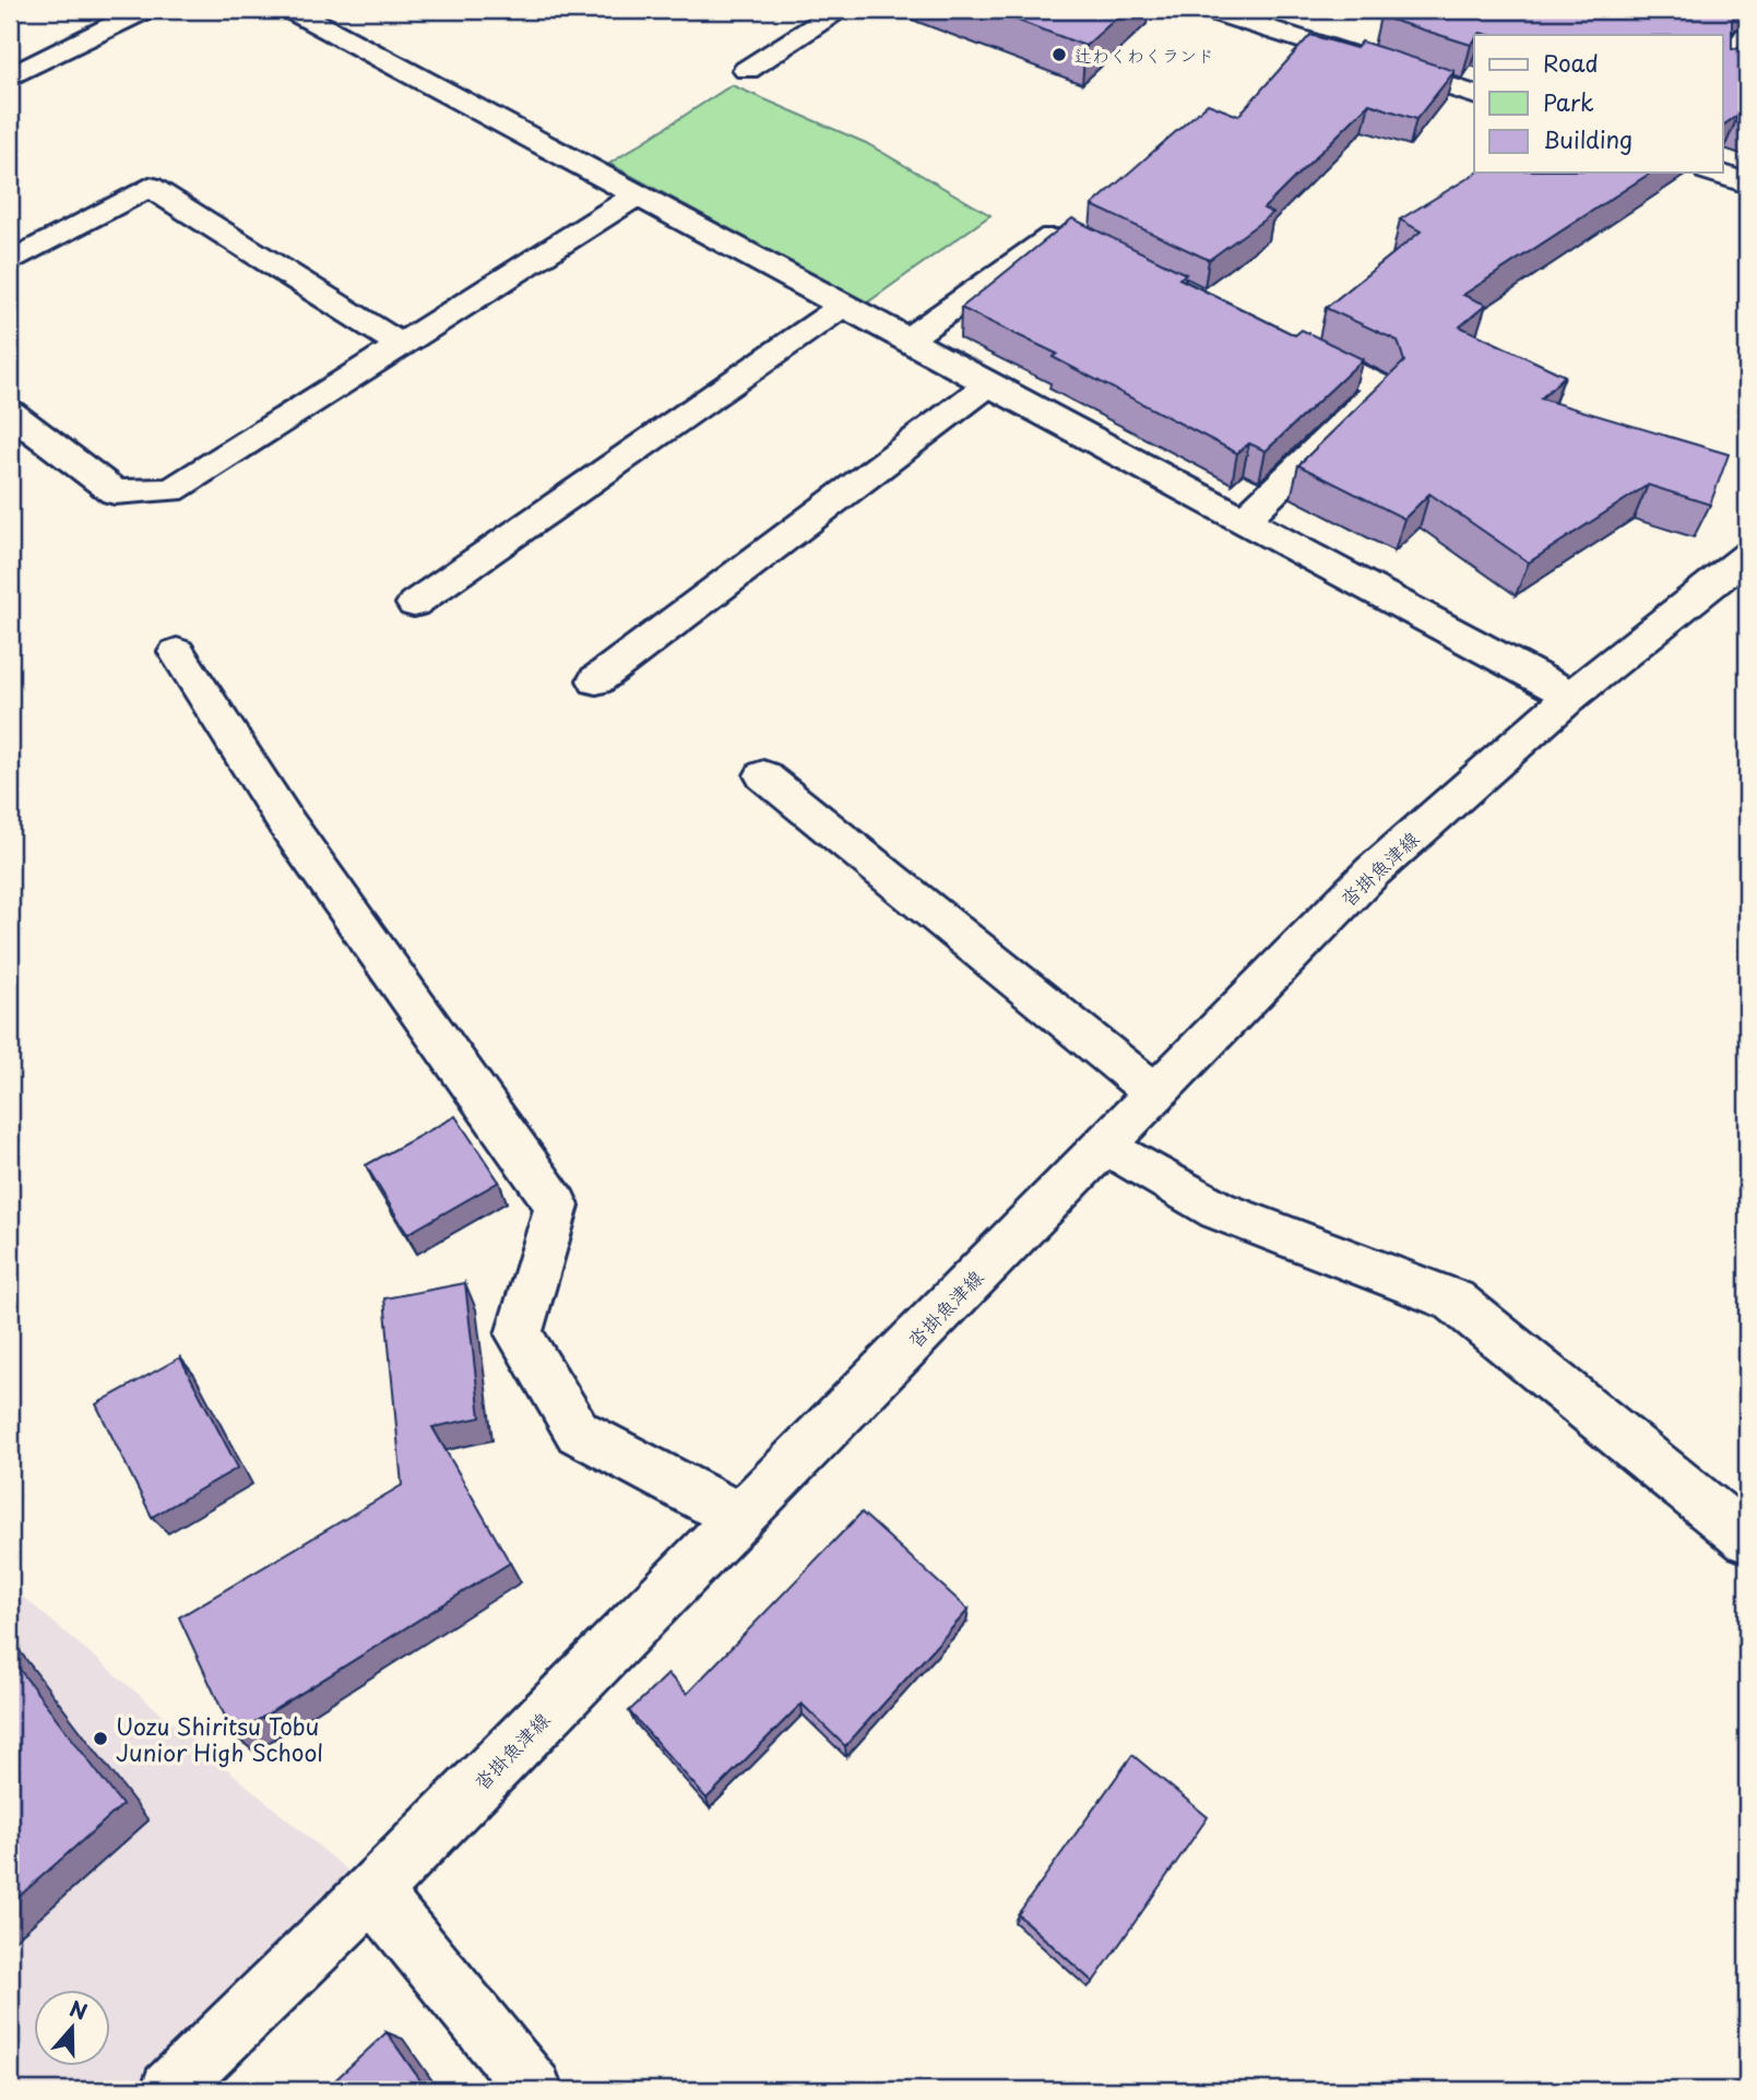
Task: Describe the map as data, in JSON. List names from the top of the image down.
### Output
{
  "streets": {
    "street": ["沓掛魚津線"]
  },
  "places": ["辻わくわくランド", "Uozu Shiritsu Tobu Junior High School"],
  "legend": ["Road", "Park", "Building"],
  "north": "top"
}
